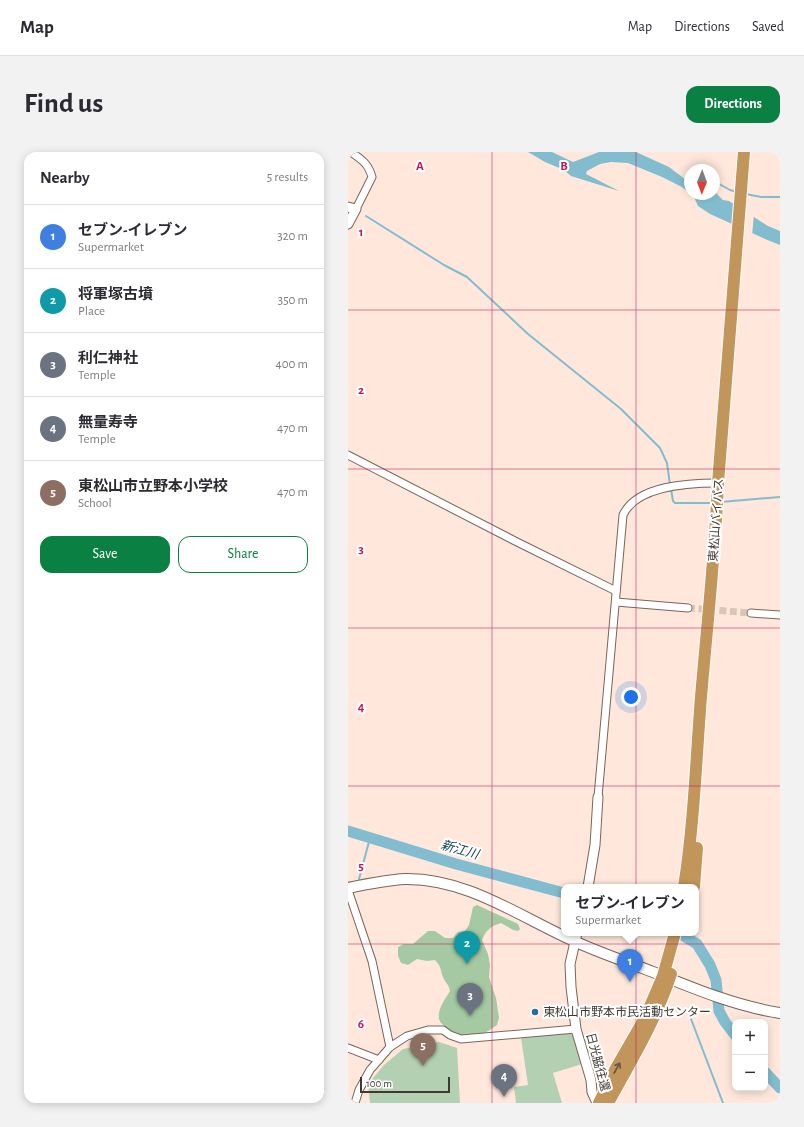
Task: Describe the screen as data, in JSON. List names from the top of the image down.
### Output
{
  "streets": {
    "highway": ["東松山バイパス"],
    "street": ["日光脇往還"]
  },
  "water": ["新江川"],
  "places": ["東松山市野本市民活動センター"],
  "scale_bar": "100 m",
  "north": "bottom",
  "page": {
    "header": "Map",
    "nav": ["Map", "Directions", "Saved"],
    "buttons": [
      "Directions",
      ["Save", "Share"]
    ],
    "title": "Find us",
    "heading": ["Nearby", "5 results"],
    "list": [
      {
        "mark": "1",
        "name": "セブン-イレブン",
        "note": "Supermarket",
        "value": "320 m"
      },
      {
        "mark": "2",
        "name": "将軍塚古墳",
        "note": "Place",
        "value": "350 m"
      },
      {
        "mark": "3",
        "name": "利仁神社",
        "note": "Temple",
        "value": "400 m"
      },
      {
        "mark": "4",
        "name": "無量寿寺",
        "note": "Temple",
        "value": "470 m"
      },
      {
        "mark": "5",
        "name": "東松山市立野本小学校",
        "note": "School",
        "value": "470 m"
      }
    ],
    "popup": ["セブン-イレブン", "Supermarket"],
    "pins": [
      "2",
      "1",
      "3",
      "5",
      "4"
    ],
    "map_buttons": ["+", "−"],
    "scale": "100 m"
  },
  "grid": {
    "columns": ["A", "B"],
    "rows": [
      "1",
      "2",
      "3",
      "4",
      "5",
      "6"
    ]
  }
}
